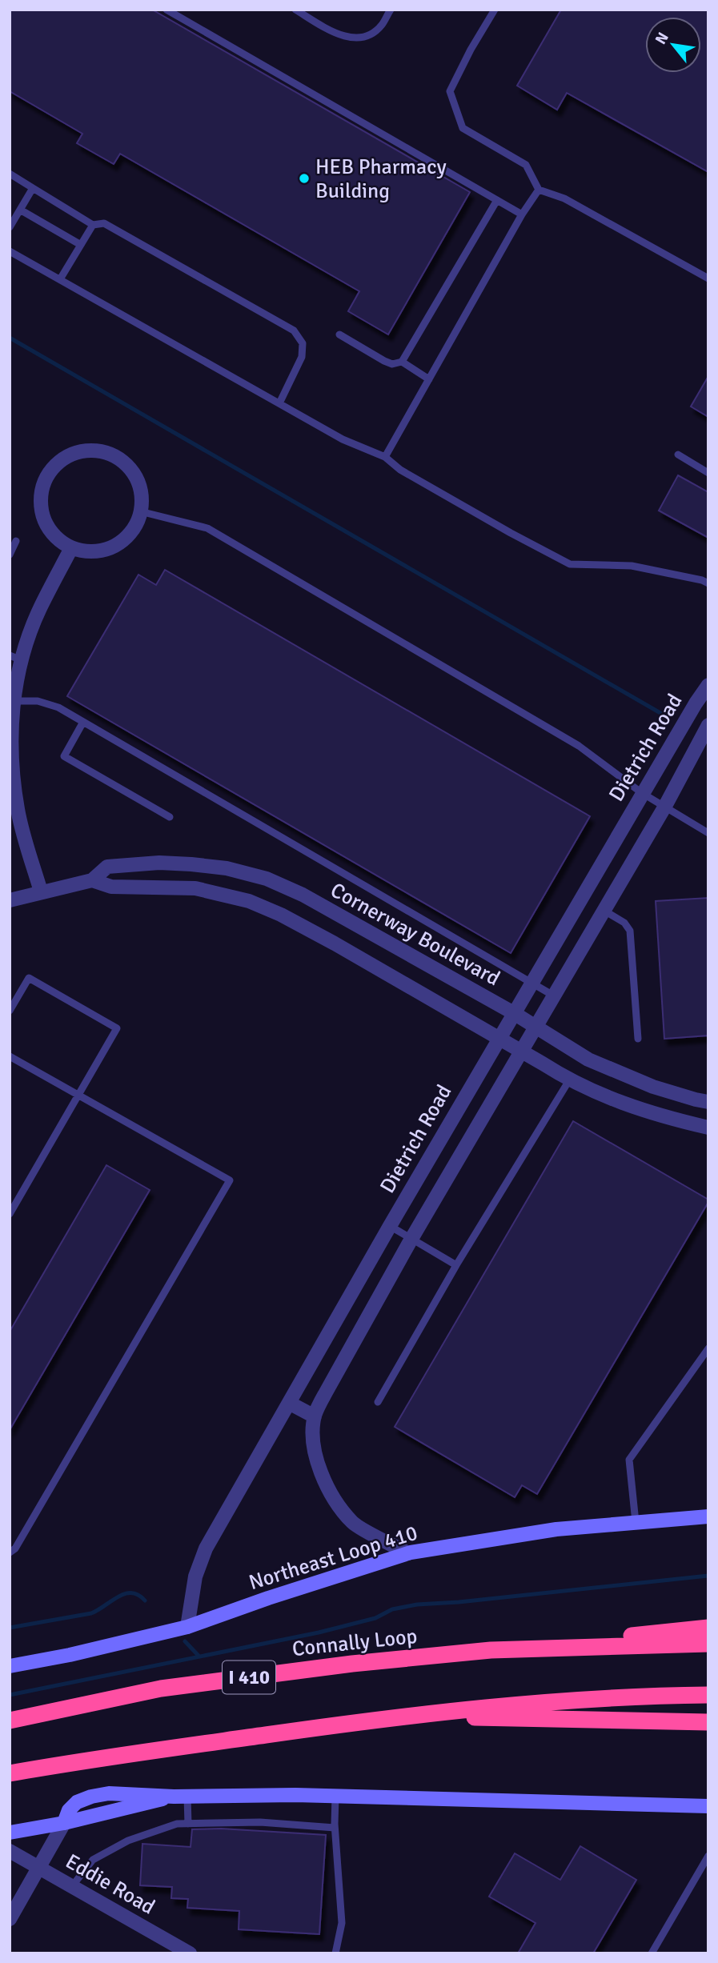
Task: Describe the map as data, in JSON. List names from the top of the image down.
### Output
{
  "streets": {
    "highway": ["Connally Loop", "I 410"],
    "main road": ["Northeast Loop 410"],
    "street": ["Dietrich Road", "Cornerway Boulevard", "Eddie Road"]
  },
  "crossings": [
    ["Dietrich Road", "Cornerway Boulevard"],
    ["Dietrich Road", "Northeast Loop 410"]
  ],
  "places": ["HEB Pharmacy Building"],
  "north": "top left"
}
